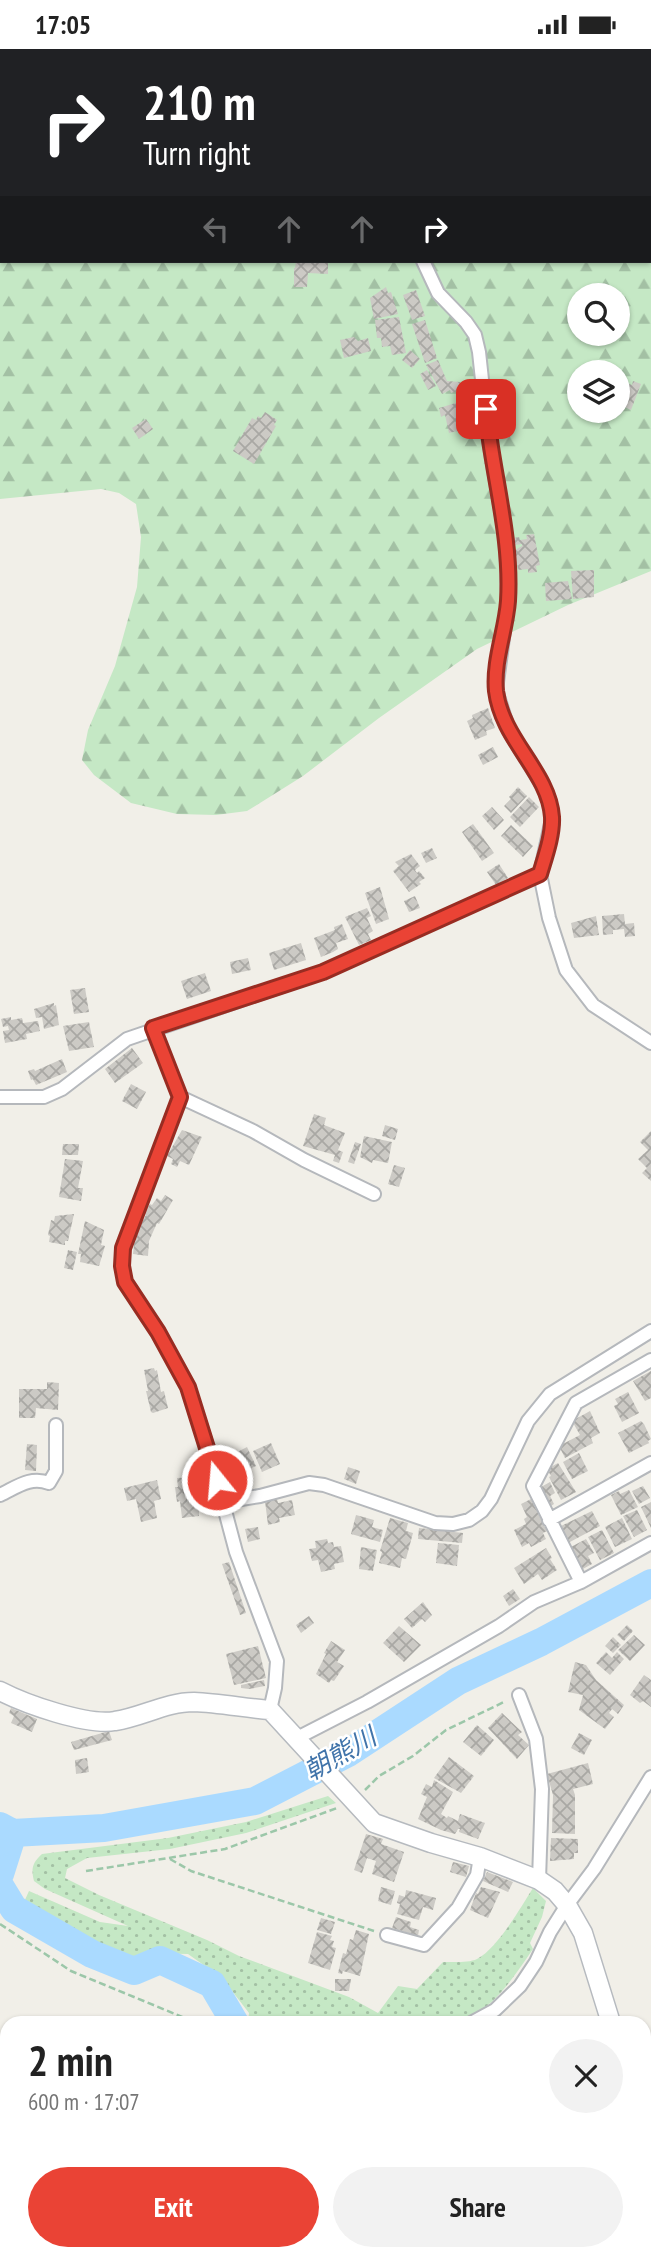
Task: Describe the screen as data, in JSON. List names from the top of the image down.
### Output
{
  "water": ["朝熊川"],
  "page": {
    "status": "17:05",
    "turn": ["210 m", "Turn right"],
    "heading": ["2 min", "600 m · 17:07"],
    "buttons": ["Exit", "Share"]
  }
}
